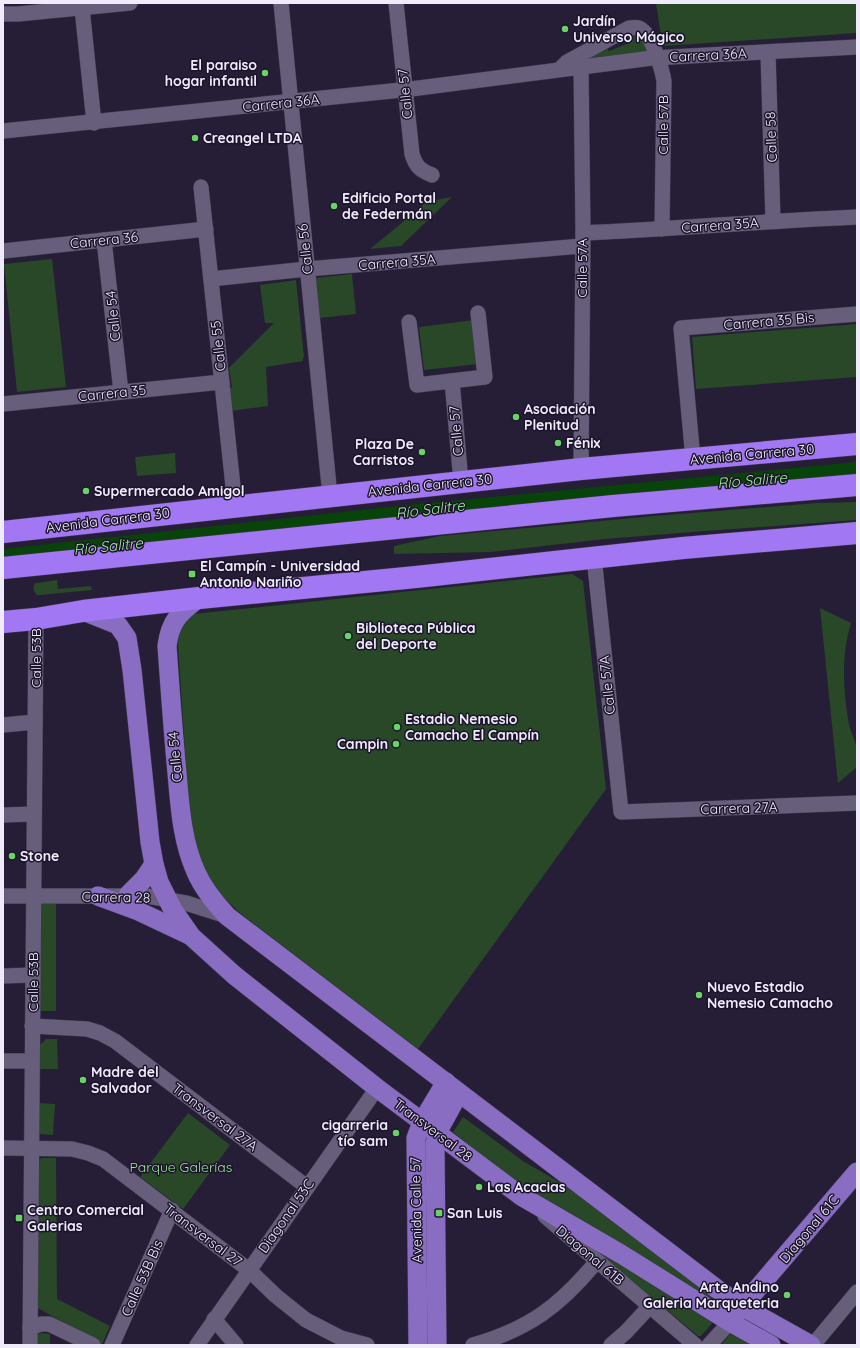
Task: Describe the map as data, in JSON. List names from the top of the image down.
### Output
{
  "streets": {
    "highway": ["Avenida Carrera 30"],
    "main road": [
      "Calle 54",
      "Transversal 28",
      "Avenida Calle 57",
      "Diagonal 61C"
    ],
    "street": [
      "Carrera 36A",
      "Calle 57",
      "Calle 57B",
      "Calle 58",
      "Carrera 35A",
      "Carrera 36",
      "Calle 56",
      "Calle 57A",
      "Carrera 35 Bis",
      "Calle 55",
      "Carrera 35",
      "Calle 53B",
      "Carrera 27A",
      "Carrera 28",
      "Transversal 27A",
      "Diagonal 53C",
      "Transversal 27",
      "Diagonal 61B",
      "Calle 53B Bis"
    ]
  },
  "crossings": [
    ["Carrera 36A", "Calle 57"],
    ["Carrera 36A", "Calle 57B"],
    ["Carrera 36A", "Calle 58"],
    ["Carrera 36A", "Calle 56"],
    ["Carrera 36A", "Calle 57A"],
    ["Calle 57", "Avenida Carrera 30"],
    ["Calle 57B", "Carrera 35A"],
    ["Calle 58", "Carrera 35A"],
    ["Carrera 35A", "Calle 56"],
    ["Carrera 35A", "Calle 57A"],
    ["Carrera 35A", "Calle 55"],
    ["Carrera 36", "Calle 54"],
    ["Carrera 36", "Calle 55"],
    ["Calle 56", "Avenida Carrera 30"],
    ["Calle 57A", "Avenida Carrera 30"],
    ["Calle 57A", "Carrera 27A"],
    ["Calle 54", "Carrera 35"],
    ["Calle 54", "Carrera 28"],
    ["Carrera 35 Bis", "Avenida Carrera 30"],
    ["Calle 55", "Carrera 35"],
    ["Calle 55", "Avenida Carrera 30"],
    ["Calle 53B", "Carrera 28"],
    ["Calle 53B", "Transversal 27A"],
    ["Calle 53B", "Transversal 27"],
    ["Carrera 28", "Transversal 28"],
    ["Transversal 27A", "Diagonal 53C"],
    ["Transversal 28", "Avenida Calle 57"],
    ["Transversal 28", "Diagonal 53C"],
    ["Transversal 28", "Diagonal 61C"],
    ["Transversal 28", "Diagonal 61B"],
    ["Diagonal 53C", "Transversal 27"],
    ["Transversal 27", "Calle 53B Bis"]
  ],
  "water": ["Río Salitre"],
  "parks": ["Parque Galerías"],
  "places": {
    "other": [
      "Jardín Universo Mágico",
      "El paraiso hogar infantil",
      "Creangel LTDA",
      "Edificio Portal de Federmán",
      "Asociación Plenitud",
      "Fénix",
      "Plaza De Carristos",
      "Supermercado Amigol",
      "Biblioteca Pública del Deporte",
      "Estadio Nemesio Camacho El Campín",
      "Campin",
      "Stone",
      "Nuevo Estadio Nemesio Camacho",
      "Madre del Salvador",
      "cigarreria tío sam",
      "Las Acacias",
      "Arte Andino Galeria Marqueteria"
    ],
    "transit": ["El Campín - Universidad Antonio Nariño", "San Luis", "Centro Comercial Galerias"]
  }
}
